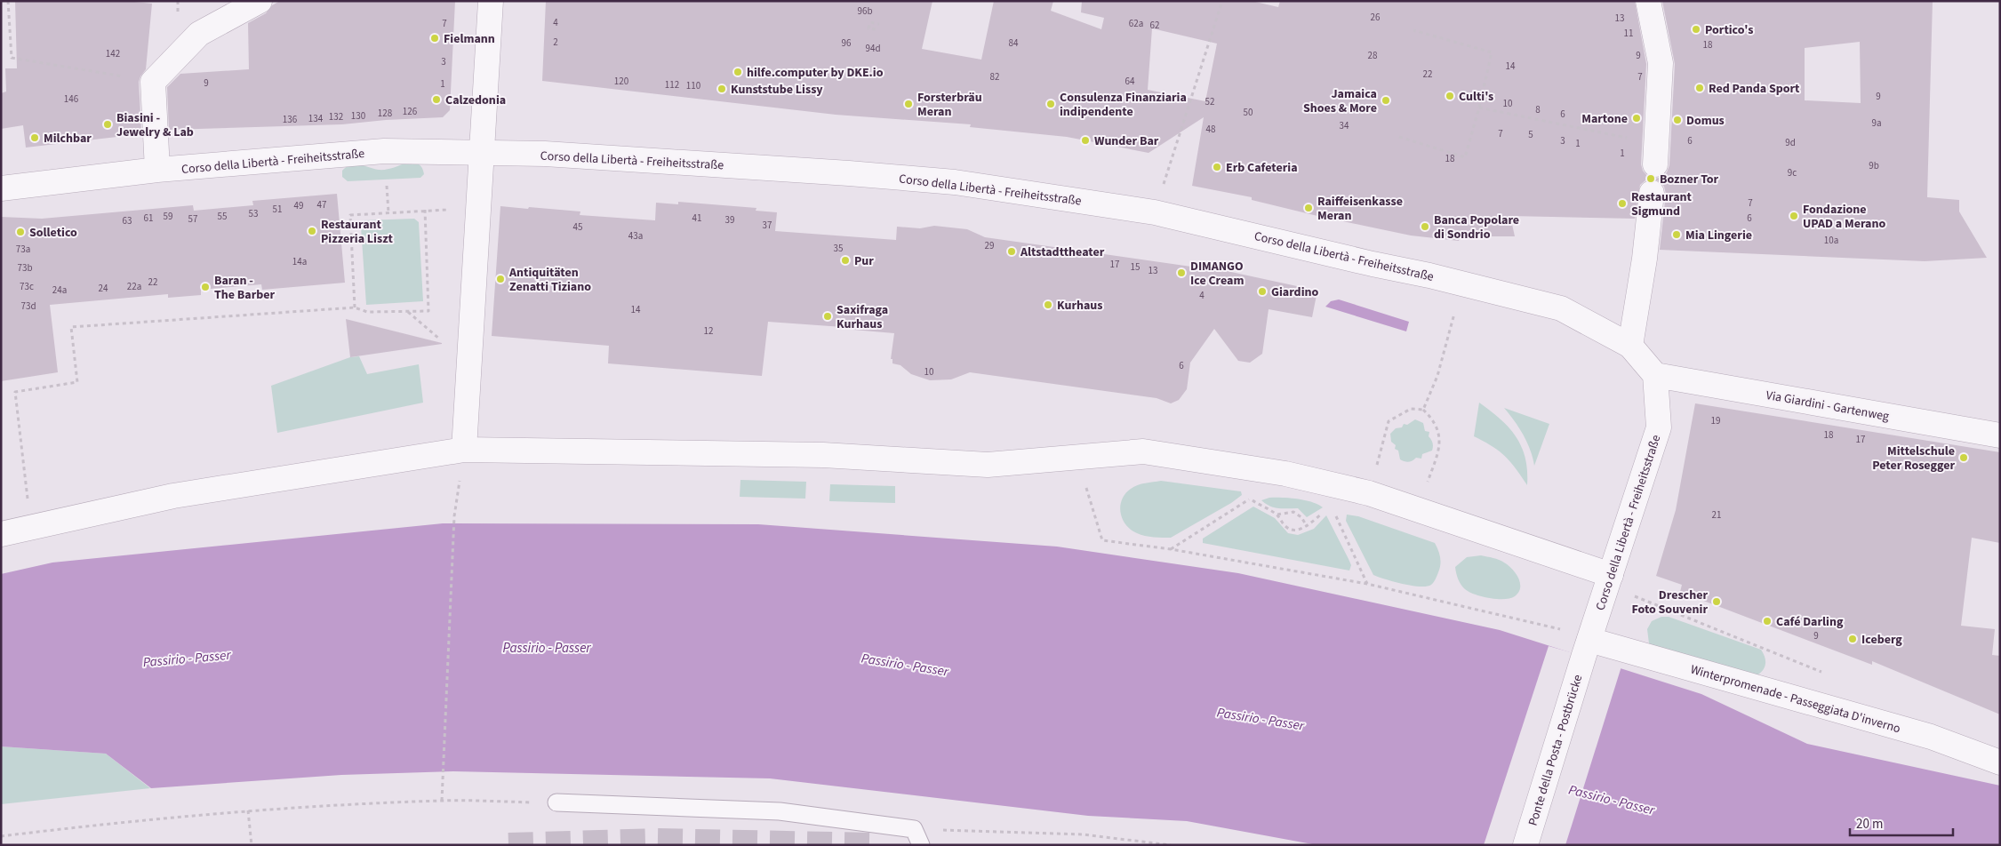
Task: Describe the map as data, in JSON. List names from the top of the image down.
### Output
{
  "streets": {
    "street": [
      "Corso della Libertà - Freiheitsstraße",
      "Via Giardini - Gartenweg",
      "Winterpromenade - Passeggiata D'inverno",
      "Ponte della Posta - Postbrücke"
    ]
  },
  "crossings": [
    ["Corso della Libertà - Freiheitsstraße", "Via Giardini - Gartenweg"],
    ["Corso della Libertà - Freiheitsstraße", "Winterpromenade - Passeggiata D'inverno"],
    ["Corso della Libertà - Freiheitsstraße", "Ponte della Posta - Postbrücke"],
    ["Winterpromenade - Passeggiata D'inverno", "Ponte della Posta - Postbrücke"]
  ],
  "water": ["Passirio - Passer"],
  "places": [
    "Portico's",
    "Fielmann",
    "hilfe.computer by DKE.io",
    "Red Panda Sport",
    "Kunststube Lissy",
    "Culti's",
    "Calzedonia",
    "Jamaica Shoes & More",
    "Forsterbräu Meran",
    "Consulenza Finanziaria indipendente",
    "Martone",
    "Domus",
    "Biasini - Jewelry & Lab",
    "Milchbar",
    "Wunder Bar",
    "Erb Cafeteria",
    "Bozner Tor",
    "Restaurant Sigmund",
    "Raiffeisenkasse Meran",
    "Fondazione UPAD a Merano",
    "Banca Popolare di Sondrio",
    "Restaurant Pizzeria Liszt",
    "Solletico",
    "Mia Lingerie",
    "Altstadttheater",
    "Pur",
    "DIMANGO Ice Cream",
    "Antiquitäten Zenatti Tiziano",
    "Baran - The Barber",
    "Giardino",
    "Kurhaus",
    "Saxifraga Kurhaus",
    "Mittelschule Peter Rosegger",
    "Drescher Foto Souvenir",
    "Café Darling",
    "Iceberg"
  ],
  "house_numbers": [
    "96b",
    "26",
    "13",
    "4",
    "7",
    "62a",
    "62",
    "11",
    "2",
    "96",
    "84",
    "18",
    "94d",
    "142",
    "28",
    "9",
    "3",
    "14",
    "22",
    "82",
    "7",
    "120",
    "64",
    "9",
    "1",
    "112",
    "110",
    "9",
    "146",
    "52",
    "10",
    "8",
    "126",
    "50",
    "128",
    "6",
    "130",
    "132",
    "134",
    "136",
    "9a",
    "34",
    "48",
    "7",
    "5",
    "3",
    "6",
    "9d",
    "1",
    "1",
    "18",
    "9b",
    "9c",
    "7",
    "47",
    "49",
    "51",
    "53",
    "59",
    "55",
    "61",
    "41",
    "6",
    "57",
    "39",
    "63",
    "37",
    "45",
    "43a",
    "10a",
    "29",
    "35",
    "73a",
    "14a",
    "17",
    "15",
    "73b",
    "13",
    "22",
    "73c",
    "22a",
    "24",
    "24a",
    "4",
    "73d",
    "14",
    "12",
    "6",
    "10",
    "19",
    "18",
    "17",
    "21",
    "9"
  ],
  "scale_bar": "20 m"
}
